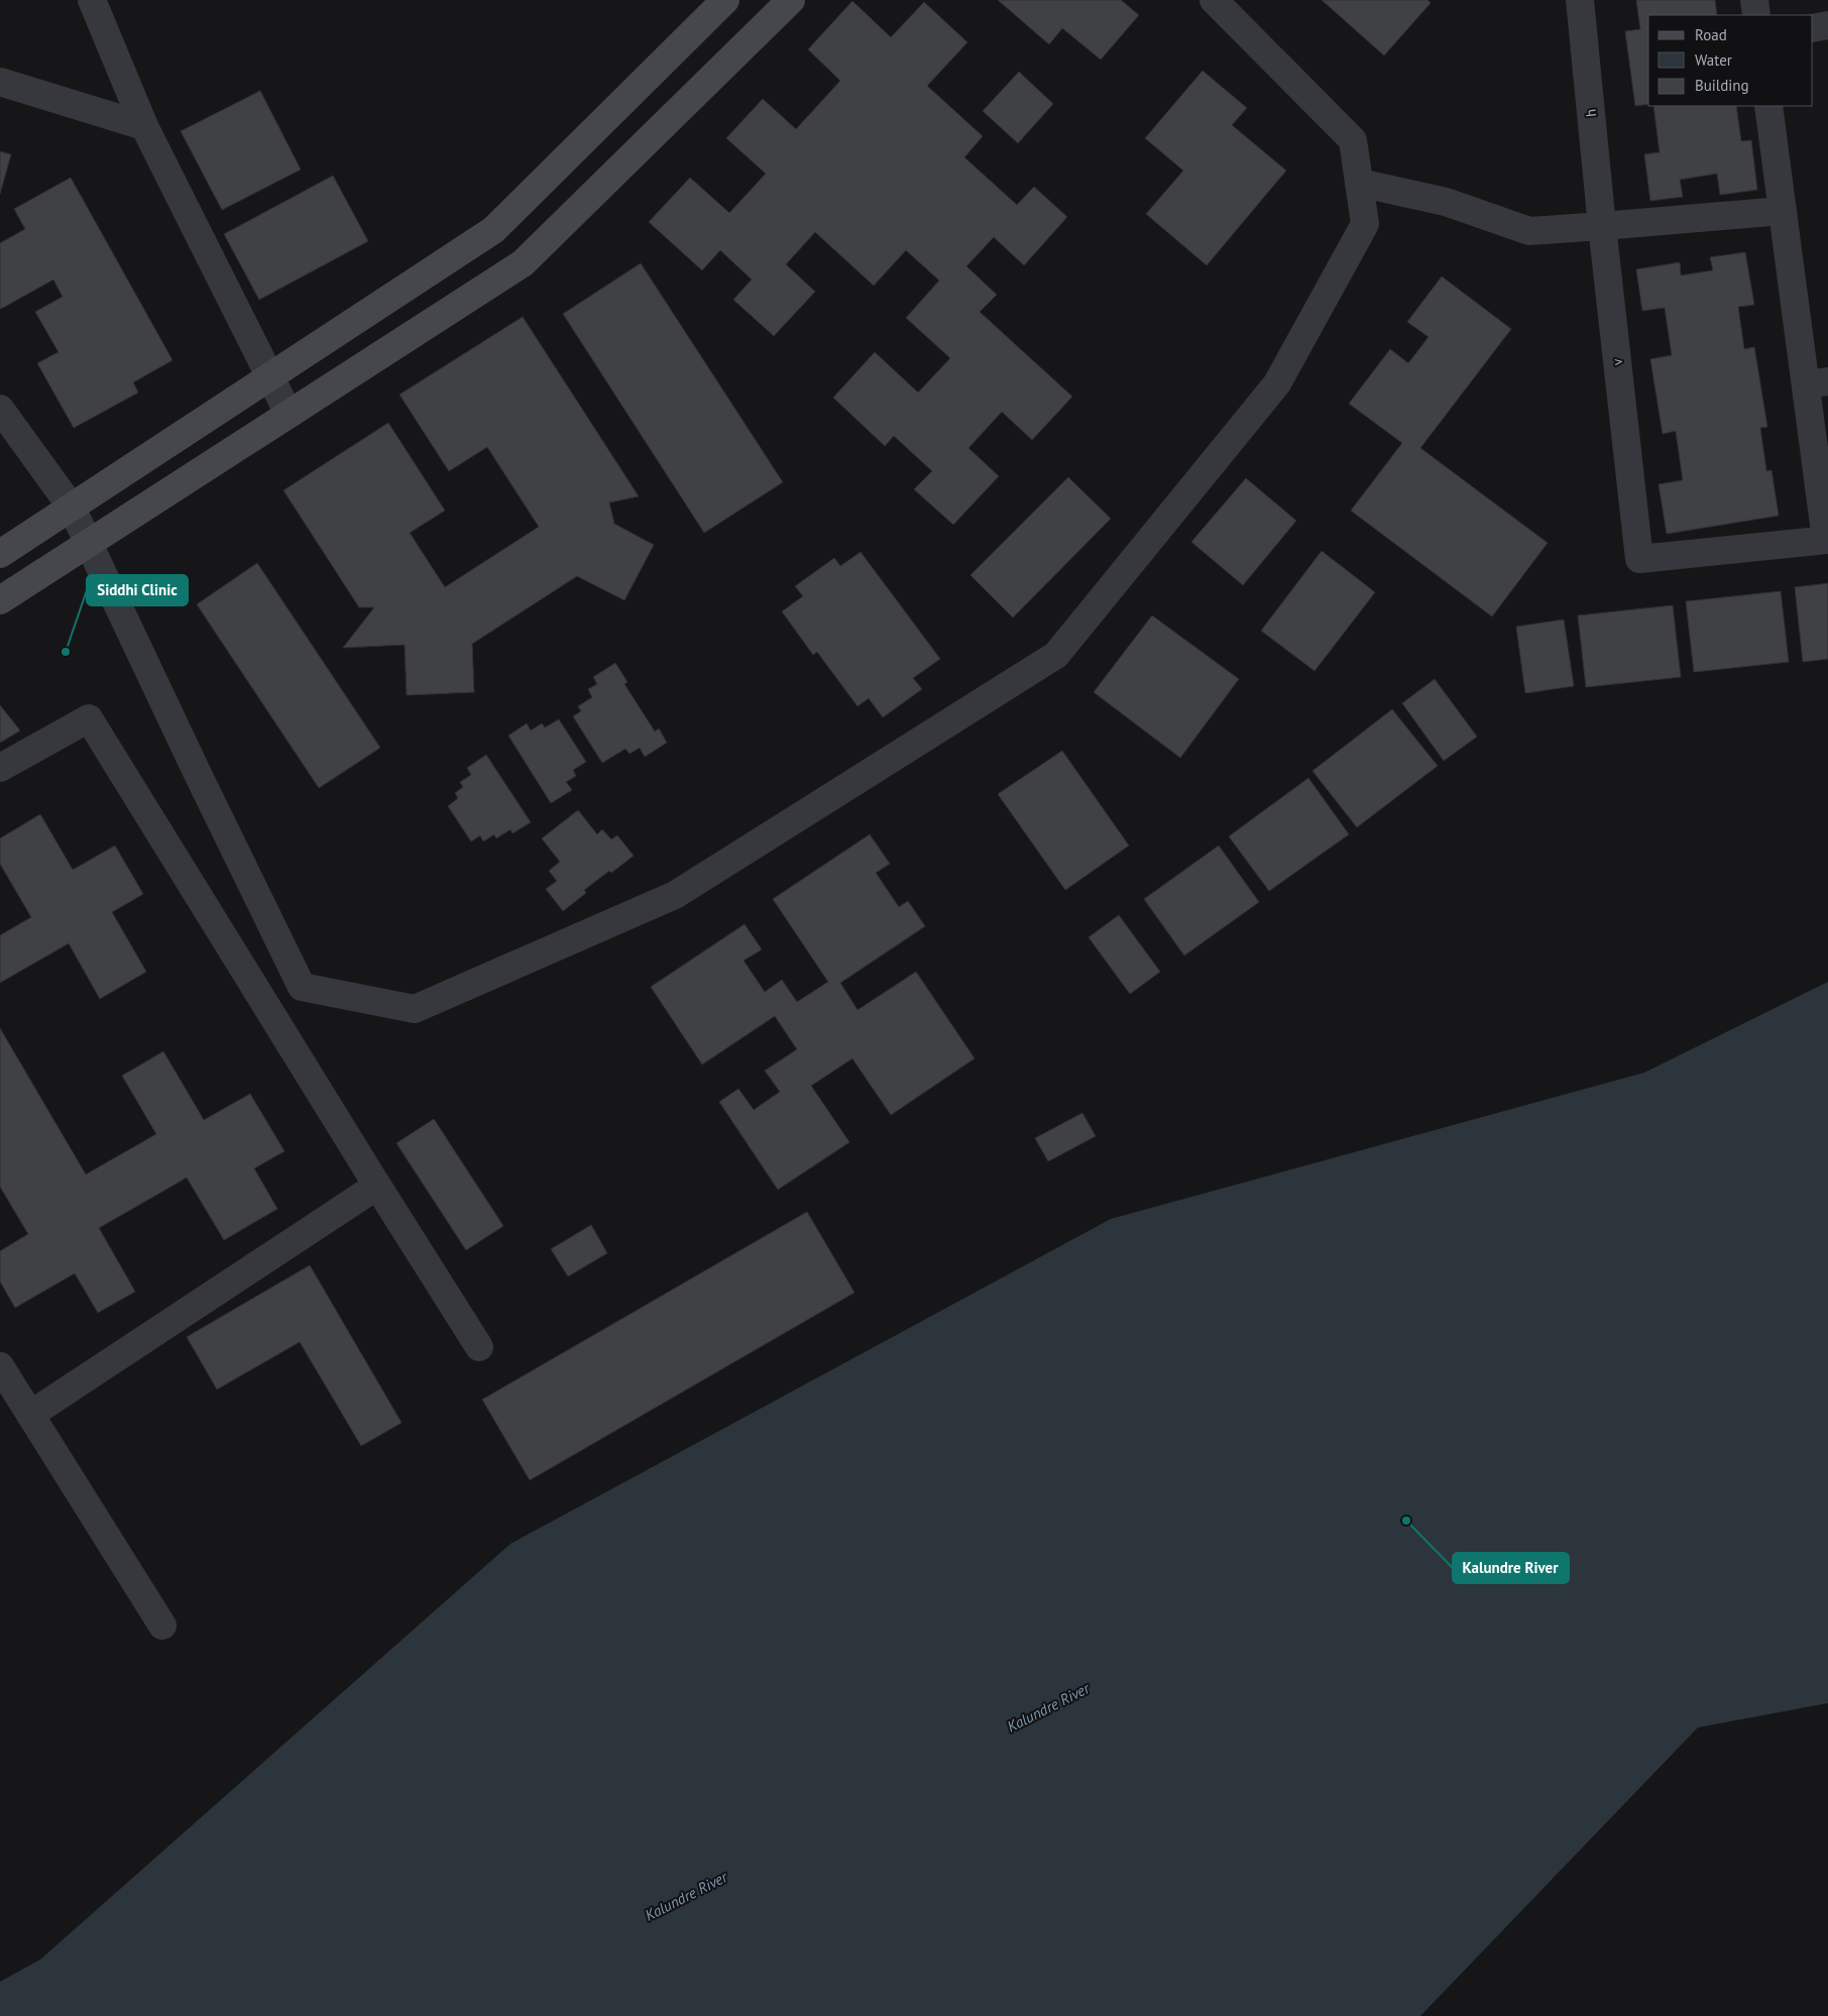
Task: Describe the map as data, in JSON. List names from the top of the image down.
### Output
{
  "streets": {
    "street": ["h", "v"]
  },
  "crossings": [
    ["h", "v"]
  ],
  "water": ["Kalundre River"],
  "places": ["Siddhi Clinic", "Kalundre River"],
  "legend": ["Road", "Water", "Building"]
}
